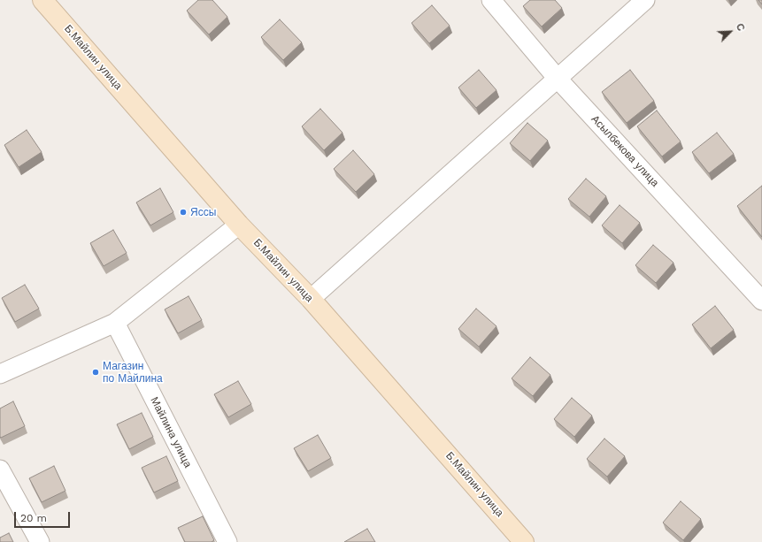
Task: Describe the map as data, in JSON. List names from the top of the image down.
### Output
{
  "streets": {
    "street": ["Б.Майлин улица", "Асылбекова улица", "Майлина улица"]
  },
  "places": ["Яссы", "Магазин по Майлина"],
  "scale_bar": "20 m",
  "north": "top right"
}
